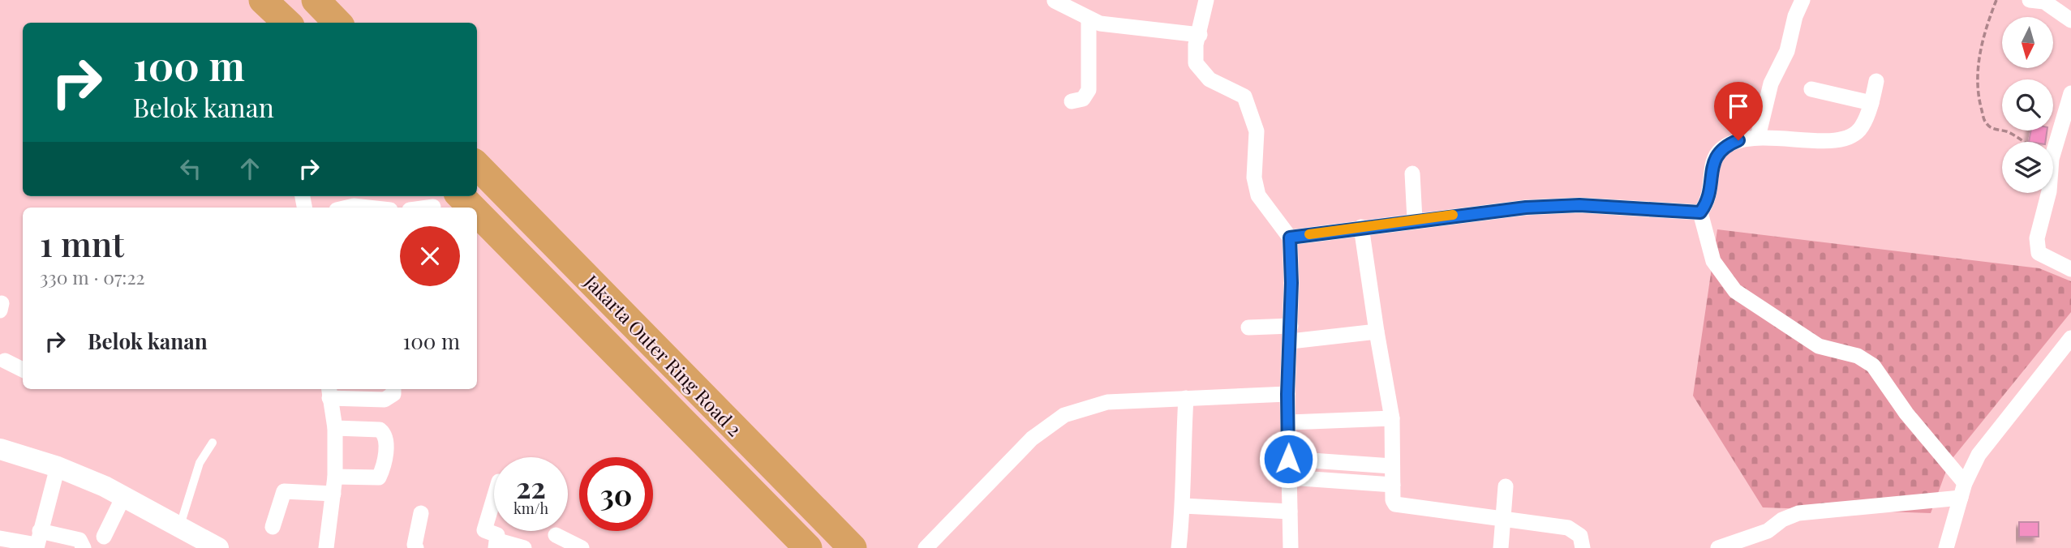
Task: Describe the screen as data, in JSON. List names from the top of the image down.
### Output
{
  "streets": {
    "highway": ["Jakarta Outer Ring Road 2"]
  },
  "north": "bottom",
  "page": {
    "turn": ["100 m", "Belok kanan"],
    "heading": ["1 mnt", "330 m · 07:22"],
    "list": [
      {
        "name": "Belok kanan",
        "value": "100 m"
      }
    ],
    "speed": "22 km/h",
    "limit": "30"
  }
}
